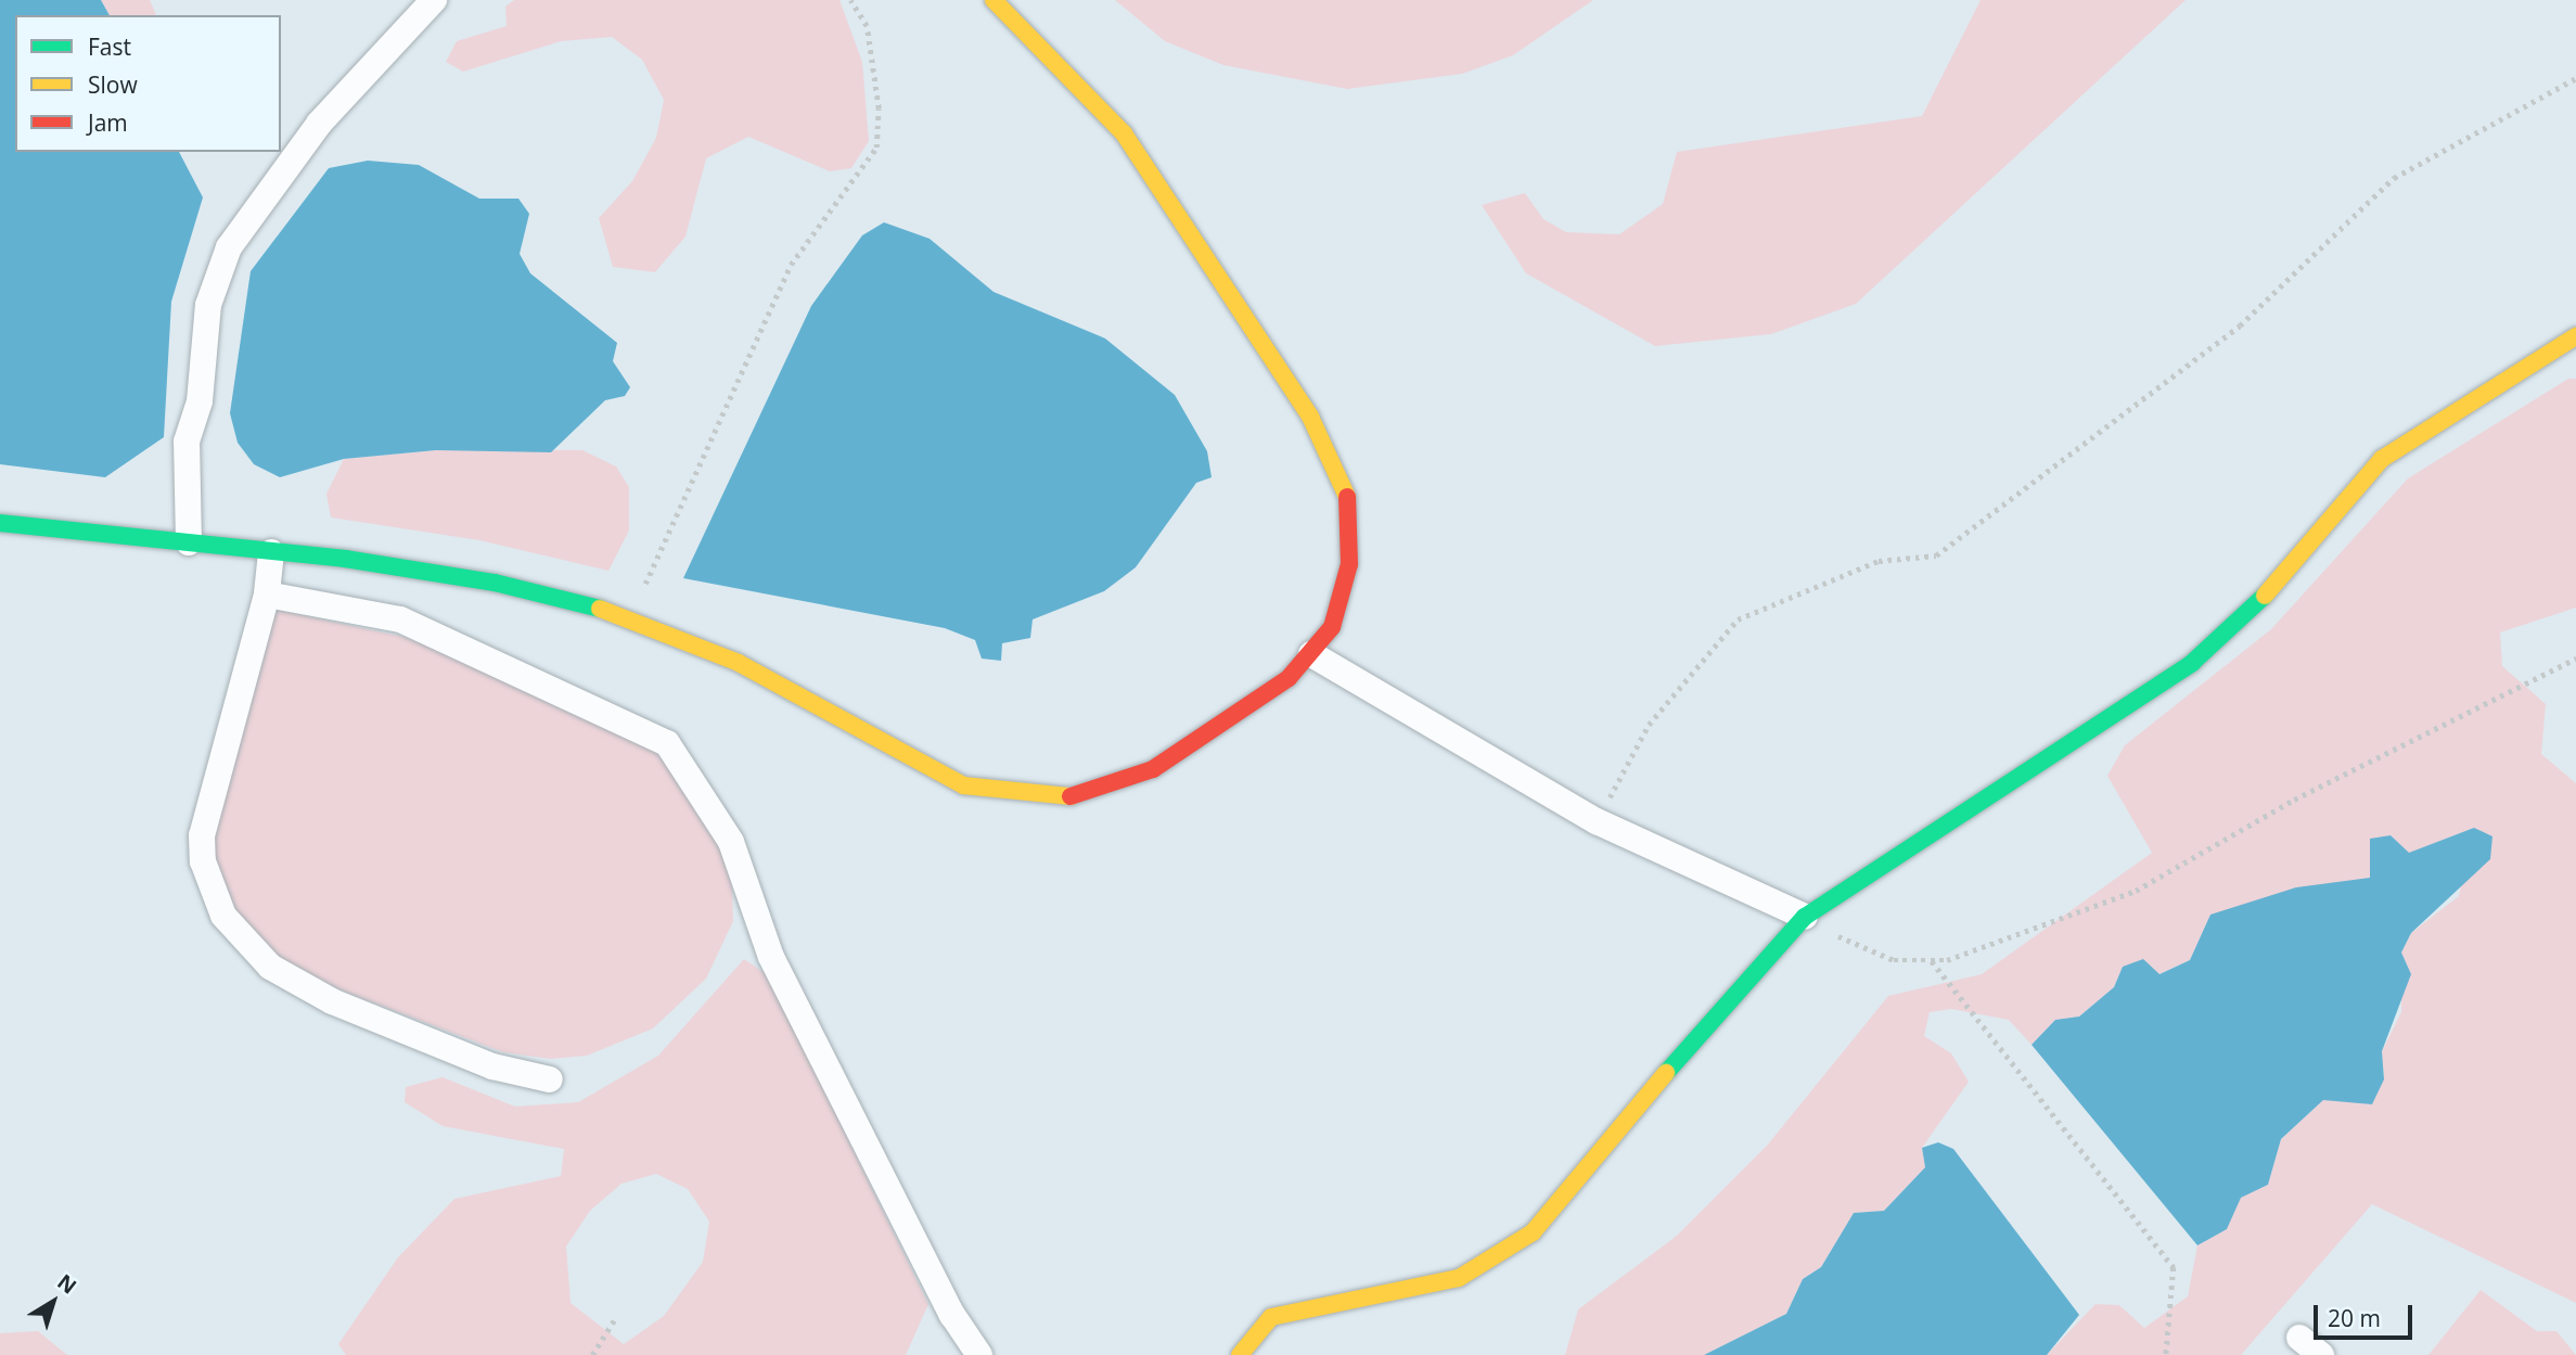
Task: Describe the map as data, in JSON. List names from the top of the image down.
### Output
{
  "legend": ["Fast", "Slow", "Jam"],
  "scale_bar": "20 m",
  "north": "top right"
}
